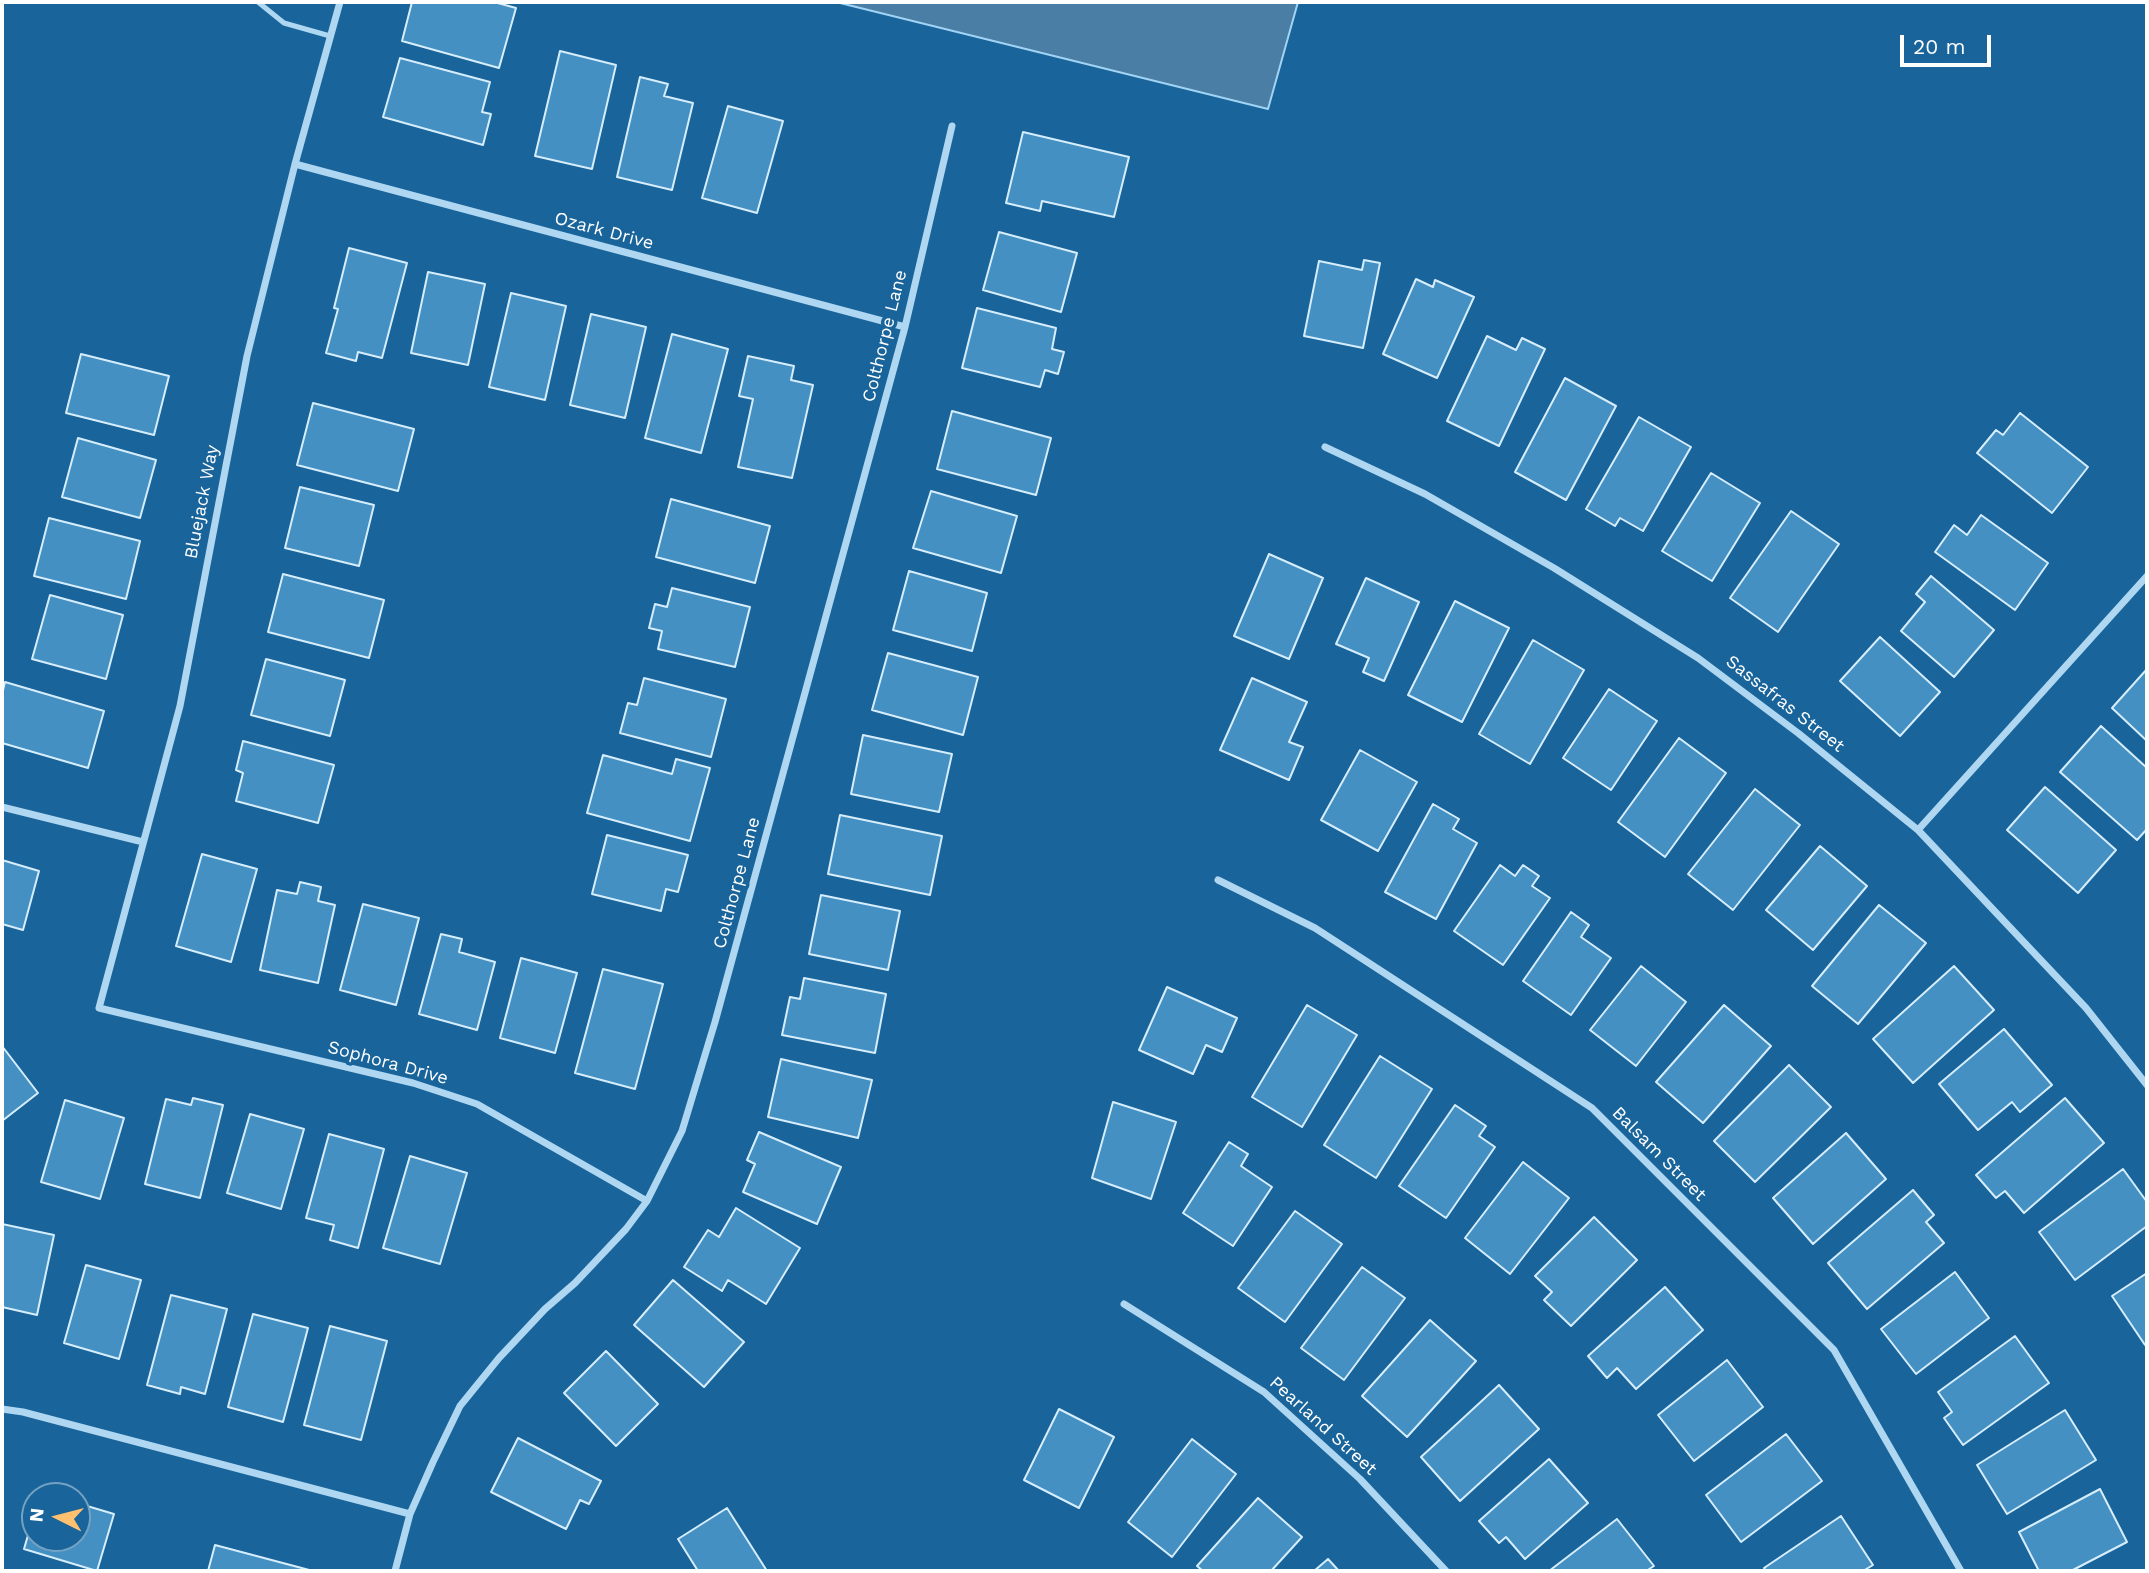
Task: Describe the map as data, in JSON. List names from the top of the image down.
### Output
{
  "streets": {
    "street": [
      "Ozark Drive",
      "Colthorpe Lane",
      "Bluejack Way",
      "Sassafras Street",
      "Sophora Drive",
      "Balsam Street",
      "Pearland Street"
    ]
  },
  "crossings": [
    ["Ozark Drive", "Colthorpe Lane"],
    ["Ozark Drive", "Bluejack Way"],
    ["Colthorpe Lane", "Sophora Drive"],
    ["Bluejack Way", "Sophora Drive"]
  ],
  "scale_bar": "20 m",
  "north": "left"
}
